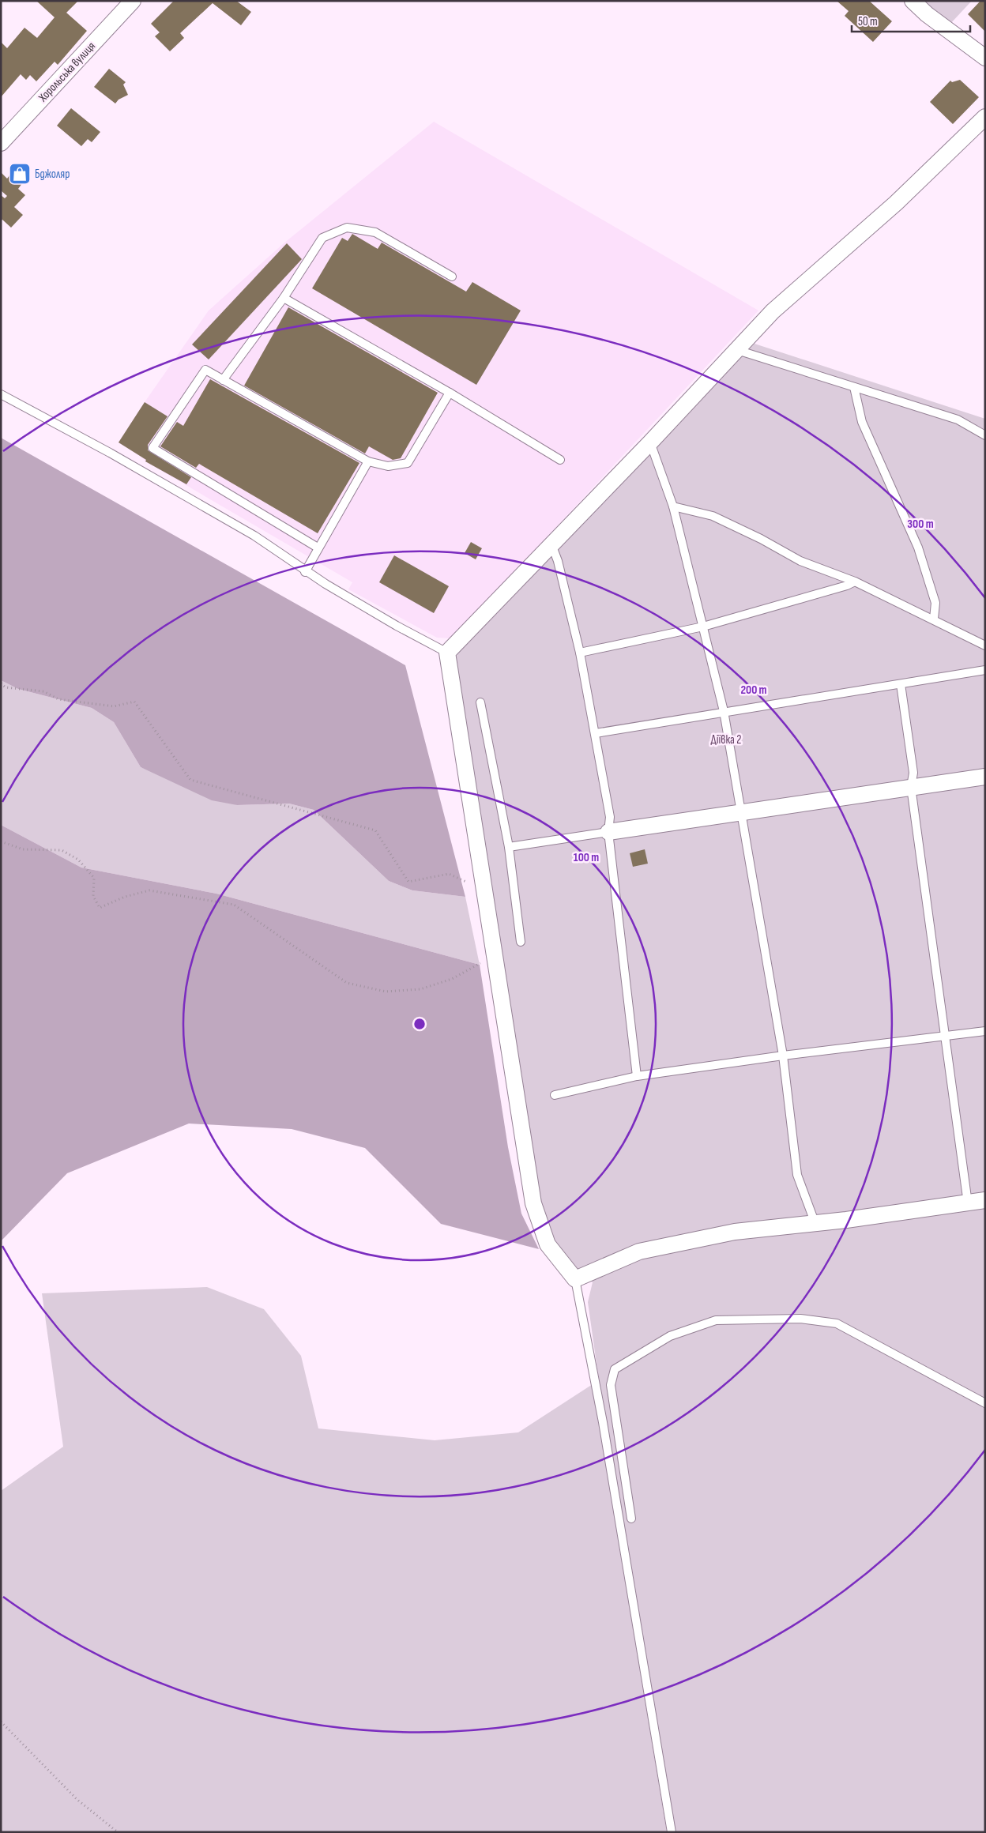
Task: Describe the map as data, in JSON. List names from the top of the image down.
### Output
{
  "streets": {
    "street": ["Хорольська вулиця"]
  },
  "parks": ["Діївка 2"],
  "places": {
    "shop": ["Бджоляр"]
  },
  "scale_bar": "50 m",
  "rings": ["300 m", "200 m", "100 m"]
}
